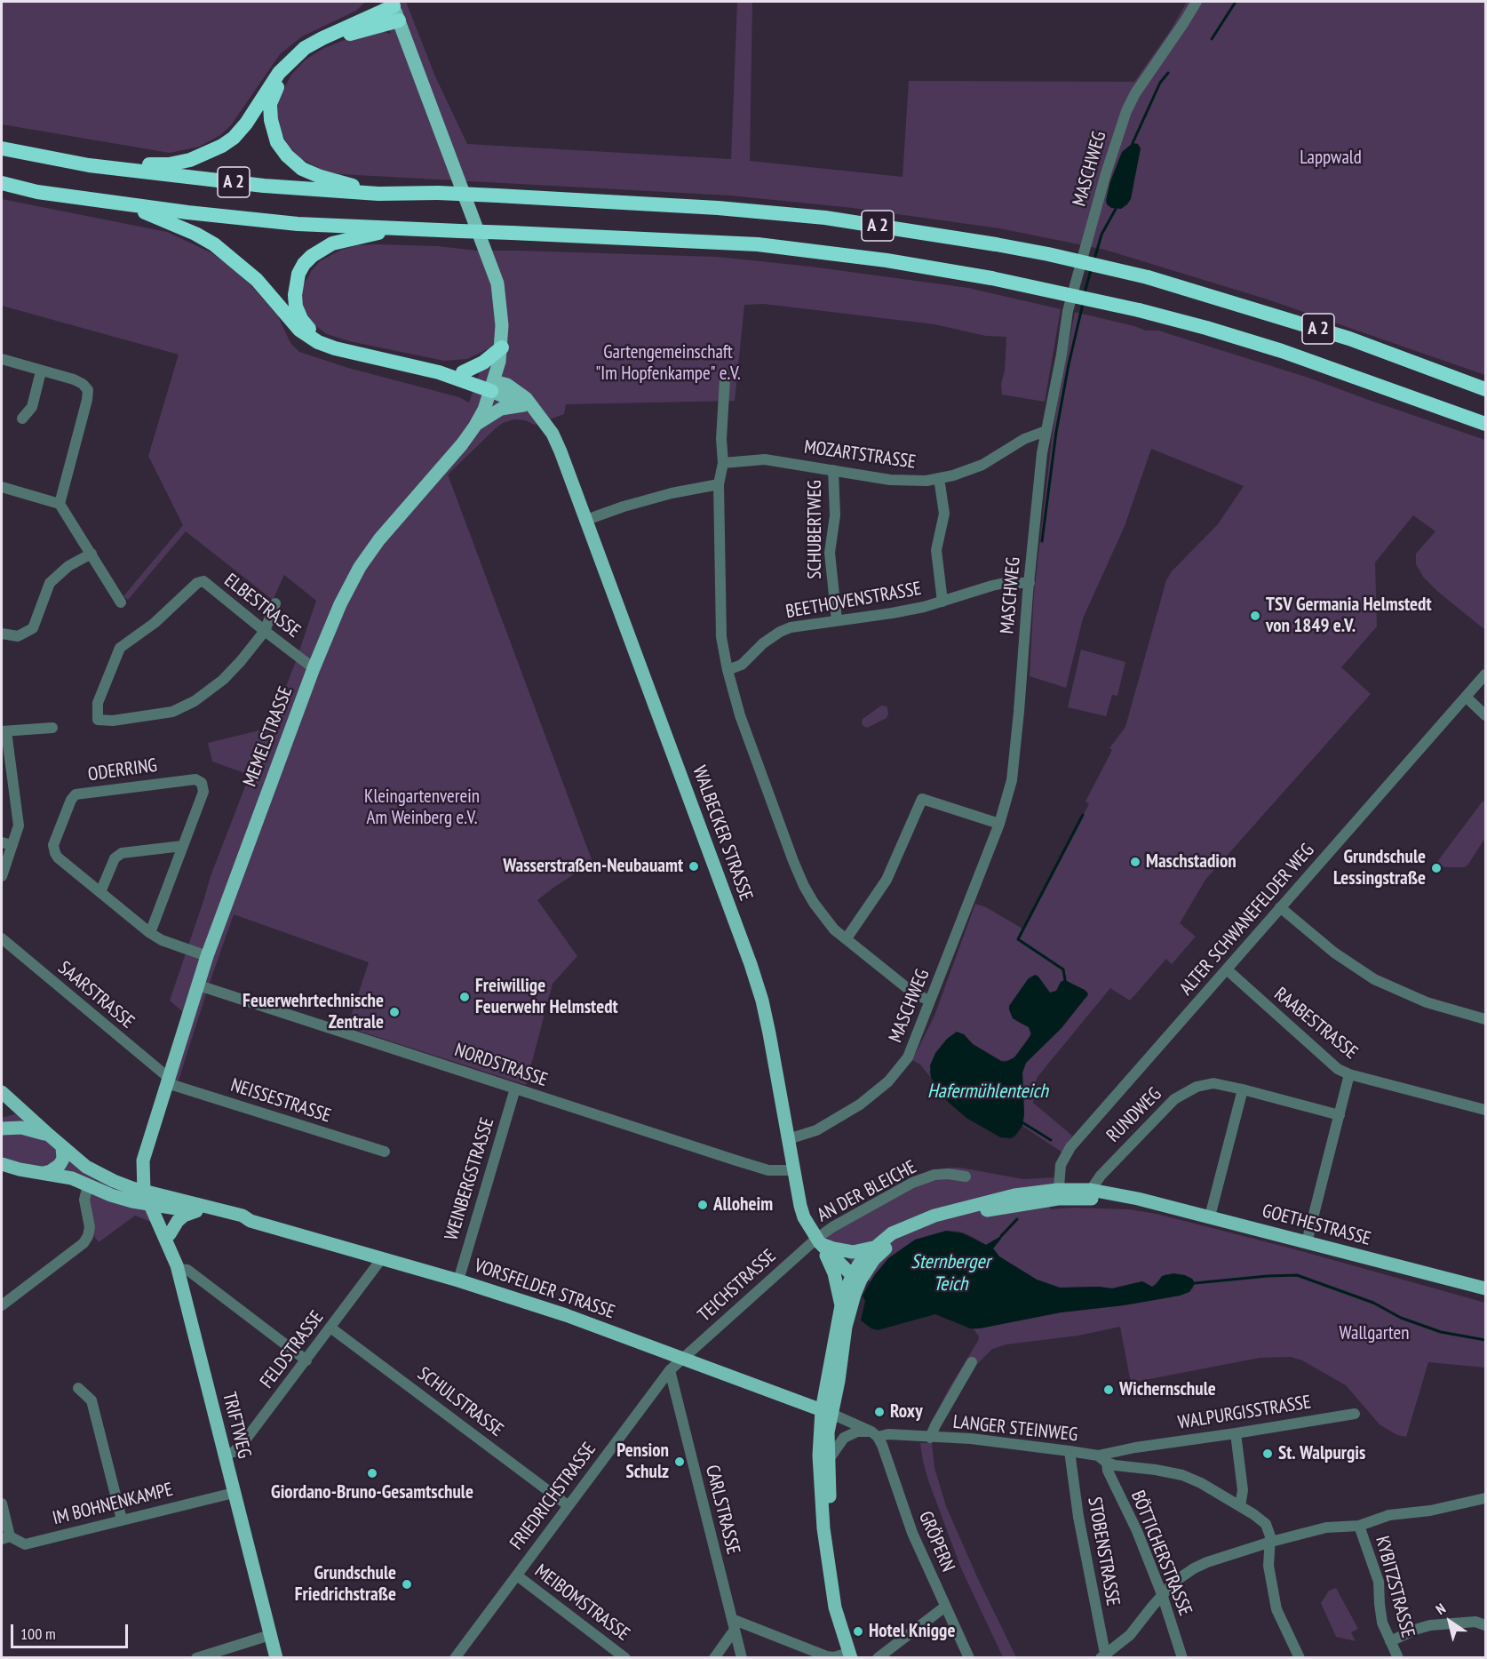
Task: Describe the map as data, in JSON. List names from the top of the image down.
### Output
{
  "streets": {
    "highway": ["A 2"],
    "main road": [
      "MEMELSTRASSE",
      "WALBECKER STRASSE",
      "GOETHESTRASSE",
      "VORSFELDER STRASSE",
      "TRIFTWEG"
    ],
    "street": [
      "MASCHWEG",
      "MOZARTSTRASSE",
      "SCHUBERTWEG",
      "BEETHOVENSTRASSE",
      "ELBESTRASSE",
      "ODERRING",
      "ALTER SCHWANEFELDER WEG",
      "SAARSTRASSE",
      "RAABESTRASSE",
      "NORDSTRASSE",
      "NEISSESTRASSE",
      "RUNDWEG",
      "WEINBERGSTRASSE",
      "AN DER BLEICHE",
      "TEICHSTRASSE",
      "FELDSTRASSE",
      "SCHULSTRASSE",
      "WALPURGISSTRASSE",
      "LANGER STEINWEG",
      "FRIEDRICHSTRASSE",
      "IM BOHNENKAMPE",
      "CARLSTRASSE",
      "GRÖPERN",
      "STOBENSTRASSE",
      "BÖTTICHERSTRASSE",
      "KYBITZSTRASSE",
      "MEIBOMSTRASSE"
    ]
  },
  "crossings": [
    ["MASCHWEG", "MOZARTSTRASSE"],
    ["MASCHWEG", "BEETHOVENSTRASSE"],
    ["MASCHWEG", "WALBECKER STRASSE"],
    ["MOZARTSTRASSE", "SCHUBERTWEG"],
    ["SCHUBERTWEG", "BEETHOVENSTRASSE"],
    ["ELBESTRASSE", "MEMELSTRASSE"],
    ["MEMELSTRASSE", "ODERRING"],
    ["MEMELSTRASSE", "WALBECKER STRASSE"],
    ["MEMELSTRASSE", "SAARSTRASSE"],
    ["MEMELSTRASSE", "NORDSTRASSE"],
    ["MEMELSTRASSE", "NEISSESTRASSE"],
    ["MEMELSTRASSE", "VORSFELDER STRASSE"],
    ["MEMELSTRASSE", "TRIFTWEG"],
    ["WALBECKER STRASSE", "NORDSTRASSE"],
    ["WALBECKER STRASSE", "AN DER BLEICHE"],
    ["WALBECKER STRASSE", "GOETHESTRASSE"],
    ["WALBECKER STRASSE", "TEICHSTRASSE"],
    ["ALTER SCHWANEFELDER WEG", "RAABESTRASSE"],
    ["ALTER SCHWANEFELDER WEG", "GOETHESTRASSE"],
    ["SAARSTRASSE", "NEISSESTRASSE"],
    ["NORDSTRASSE", "WEINBERGSTRASSE"],
    ["RUNDWEG", "GOETHESTRASSE"],
    ["WEINBERGSTRASSE", "VORSFELDER STRASSE"],
    ["AN DER BLEICHE", "TEICHSTRASSE"],
    ["TEICHSTRASSE", "VORSFELDER STRASSE"],
    ["TEICHSTRASSE", "FRIEDRICHSTRASSE"],
    ["VORSFELDER STRASSE", "FELDSTRASSE"],
    ["VORSFELDER STRASSE", "TRIFTWEG"],
    ["VORSFELDER STRASSE", "FRIEDRICHSTRASSE"],
    ["FELDSTRASSE", "SCHULSTRASSE"],
    ["FELDSTRASSE", "TRIFTWEG"],
    ["SCHULSTRASSE", "FRIEDRICHSTRASSE"],
    ["WALPURGISSTRASSE", "LANGER STEINWEG"],
    ["TRIFTWEG", "IM BOHNENKAMPE"],
    ["LANGER STEINWEG", "GRÖPERN"],
    ["LANGER STEINWEG", "STOBENSTRASSE"],
    ["LANGER STEINWEG", "BÖTTICHERSTRASSE"],
    ["FRIEDRICHSTRASSE", "CARLSTRASSE"],
    ["FRIEDRICHSTRASSE", "MEIBOMSTRASSE"]
  ],
  "water": ["Hafermühlenteich", "Sternberger Teich"],
  "parks": [
    "Lappwald",
    "Gartengemeinschaft \"Im Hopfenkampe\" e.V.",
    "Kleingartenverein Am Weinberg e.V.",
    "Wallgarten"
  ],
  "places": [
    "TSV Germania Helmstedt von 1849 e.V.",
    "Maschstadion",
    "Wasserstraßen-Neubauamt",
    "Grundschule Lessingstraße",
    "Freiwillige Feuerwehr Helmstedt",
    "Feuerwehrtechnische Zentrale",
    "Alloheim",
    "Wichernschule",
    "Roxy",
    "St. Walpurgis",
    "Pension Schulz",
    "Giordano-Bruno-Gesamtschule",
    "Grundschule Friedrichstraße",
    "Hotel Knigge"
  ],
  "scale_bar": "100 m",
  "north": "top left"
}
